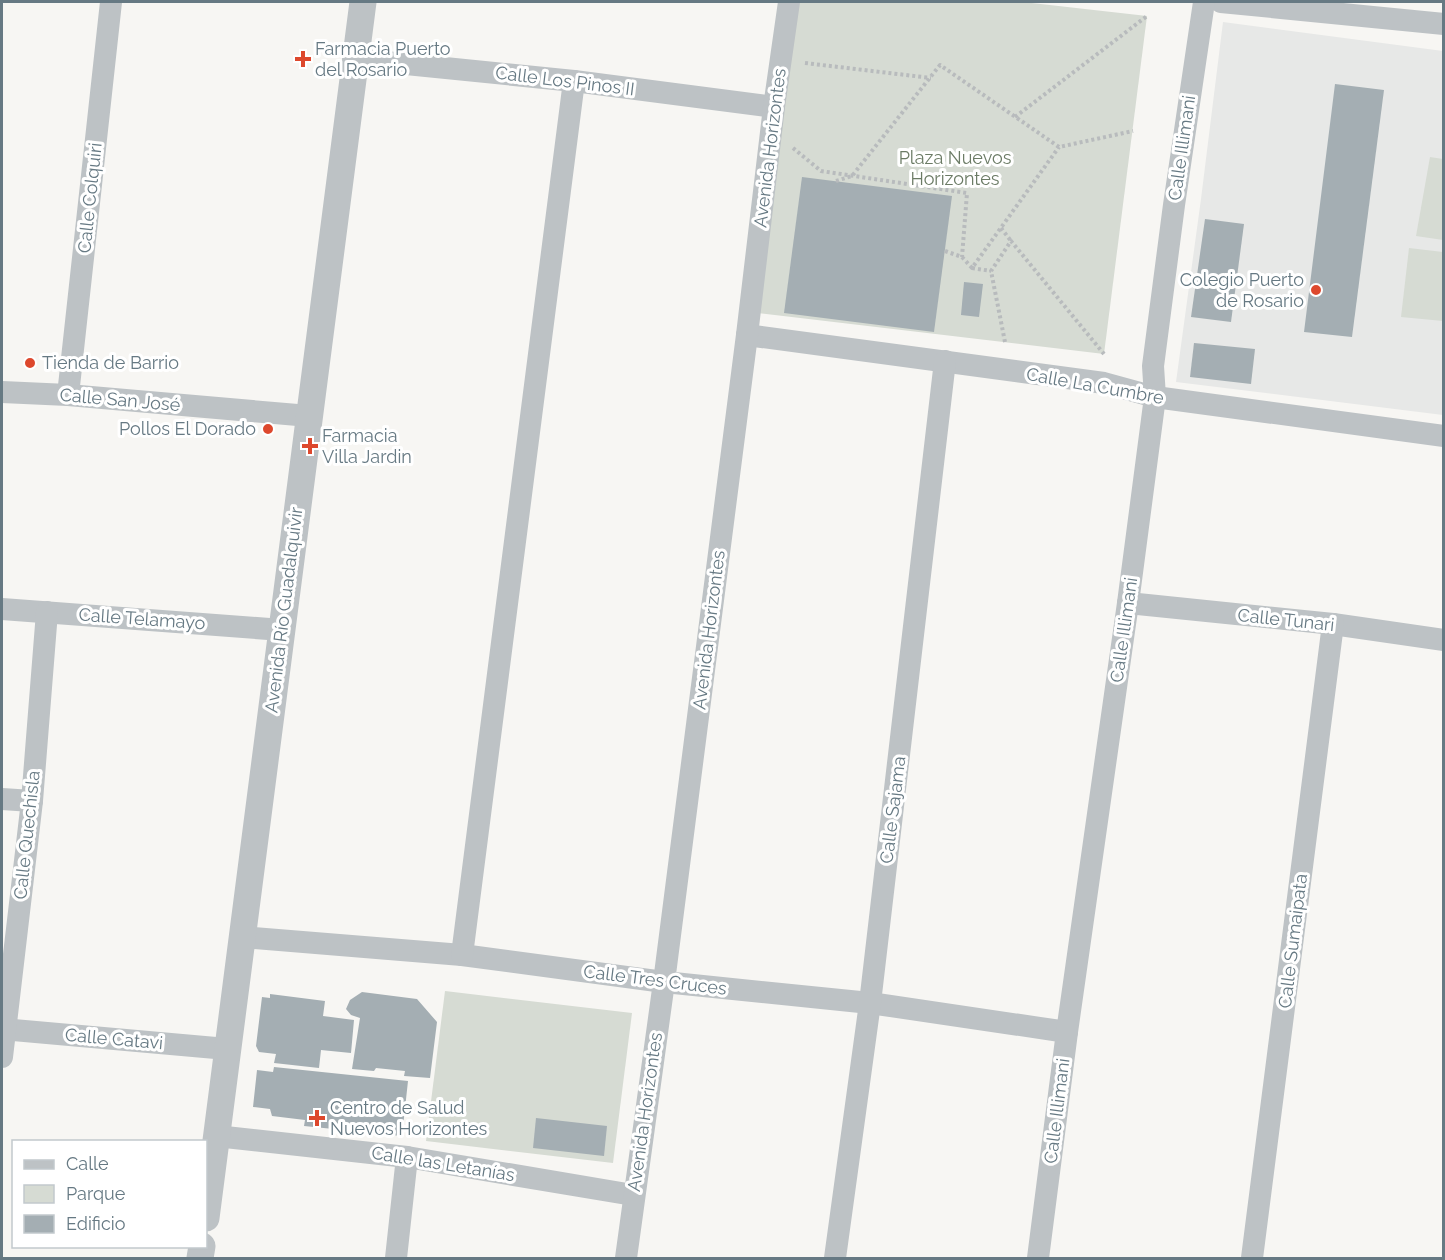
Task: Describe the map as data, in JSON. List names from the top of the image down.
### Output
{
  "streets": {
    "street": [
      "Calle Los Pinos II",
      "Avenida Horizontes",
      "Calle Illimani",
      "Calle Colquiri",
      "Calle La Cumbre",
      "Calle San José",
      "Avenida Río Guadalquivir",
      "Calle Telamayo",
      "Calle Tunari",
      "Calle Sajama",
      "Calle Quechisla",
      "Calle Sumaipata",
      "Calle Tres Cruces",
      "Calle Catavi",
      "Calle las Letanías"
    ]
  },
  "crossings": [
    ["Calle Los Pinos II", "Avenida Horizontes"],
    ["Calle Los Pinos II", "Avenida Río Guadalquivir"],
    ["Avenida Horizontes", "Calle La Cumbre"],
    ["Avenida Horizontes", "Calle Tres Cruces"],
    ["Avenida Horizontes", "Calle las Letanías"],
    ["Calle Illimani", "Calle La Cumbre"],
    ["Calle Illimani", "Calle Tunari"],
    ["Calle Illimani", "Calle Tres Cruces"],
    ["Calle Colquiri", "Calle San José"],
    ["Calle La Cumbre", "Calle Sajama"],
    ["Calle San José", "Avenida Río Guadalquivir"],
    ["Avenida Río Guadalquivir", "Calle Telamayo"],
    ["Avenida Río Guadalquivir", "Calle Tres Cruces"],
    ["Avenida Río Guadalquivir", "Calle Catavi"],
    ["Avenida Río Guadalquivir", "Calle las Letanías"],
    ["Calle Telamayo", "Calle Quechisla"],
    ["Calle Tunari", "Calle Sumaipata"],
    ["Calle Sajama", "Calle Tres Cruces"],
    ["Calle Quechisla", "Calle Catavi"]
  ],
  "parks": ["Plaza Nuevos Horizontes"],
  "places": {
    "health": ["Farmacia Puerto del Rosario", "Farmacia Villa Jardin", "Centro de Salud Nuevos Horizontes"],
    "other": ["Colegio Puerto de Rosario", "Tienda de Barrio", "Pollos El Dorado"]
  },
  "legend": ["Calle", "Parque", "Edificio"]
}
